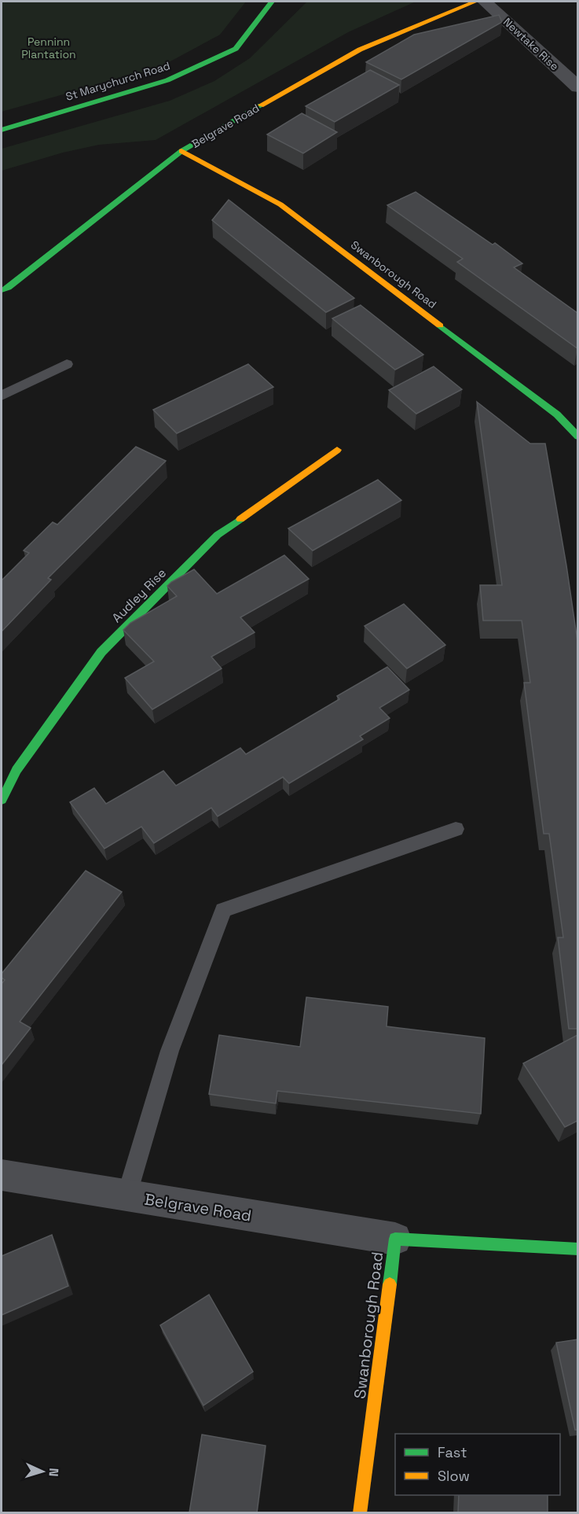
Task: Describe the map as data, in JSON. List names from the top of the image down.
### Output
{
  "streets": {
    "street": [
      "Newtake Rise",
      "St Marychurch Road",
      "Belgrave Road",
      "Swanborough Road",
      "Audley Rise"
    ]
  },
  "crossings": [
    ["Belgrave Road", "Swanborough Road"]
  ],
  "parks": ["Penninn Plantation"],
  "legend": ["Fast", "Slow"],
  "north": "right"
}
